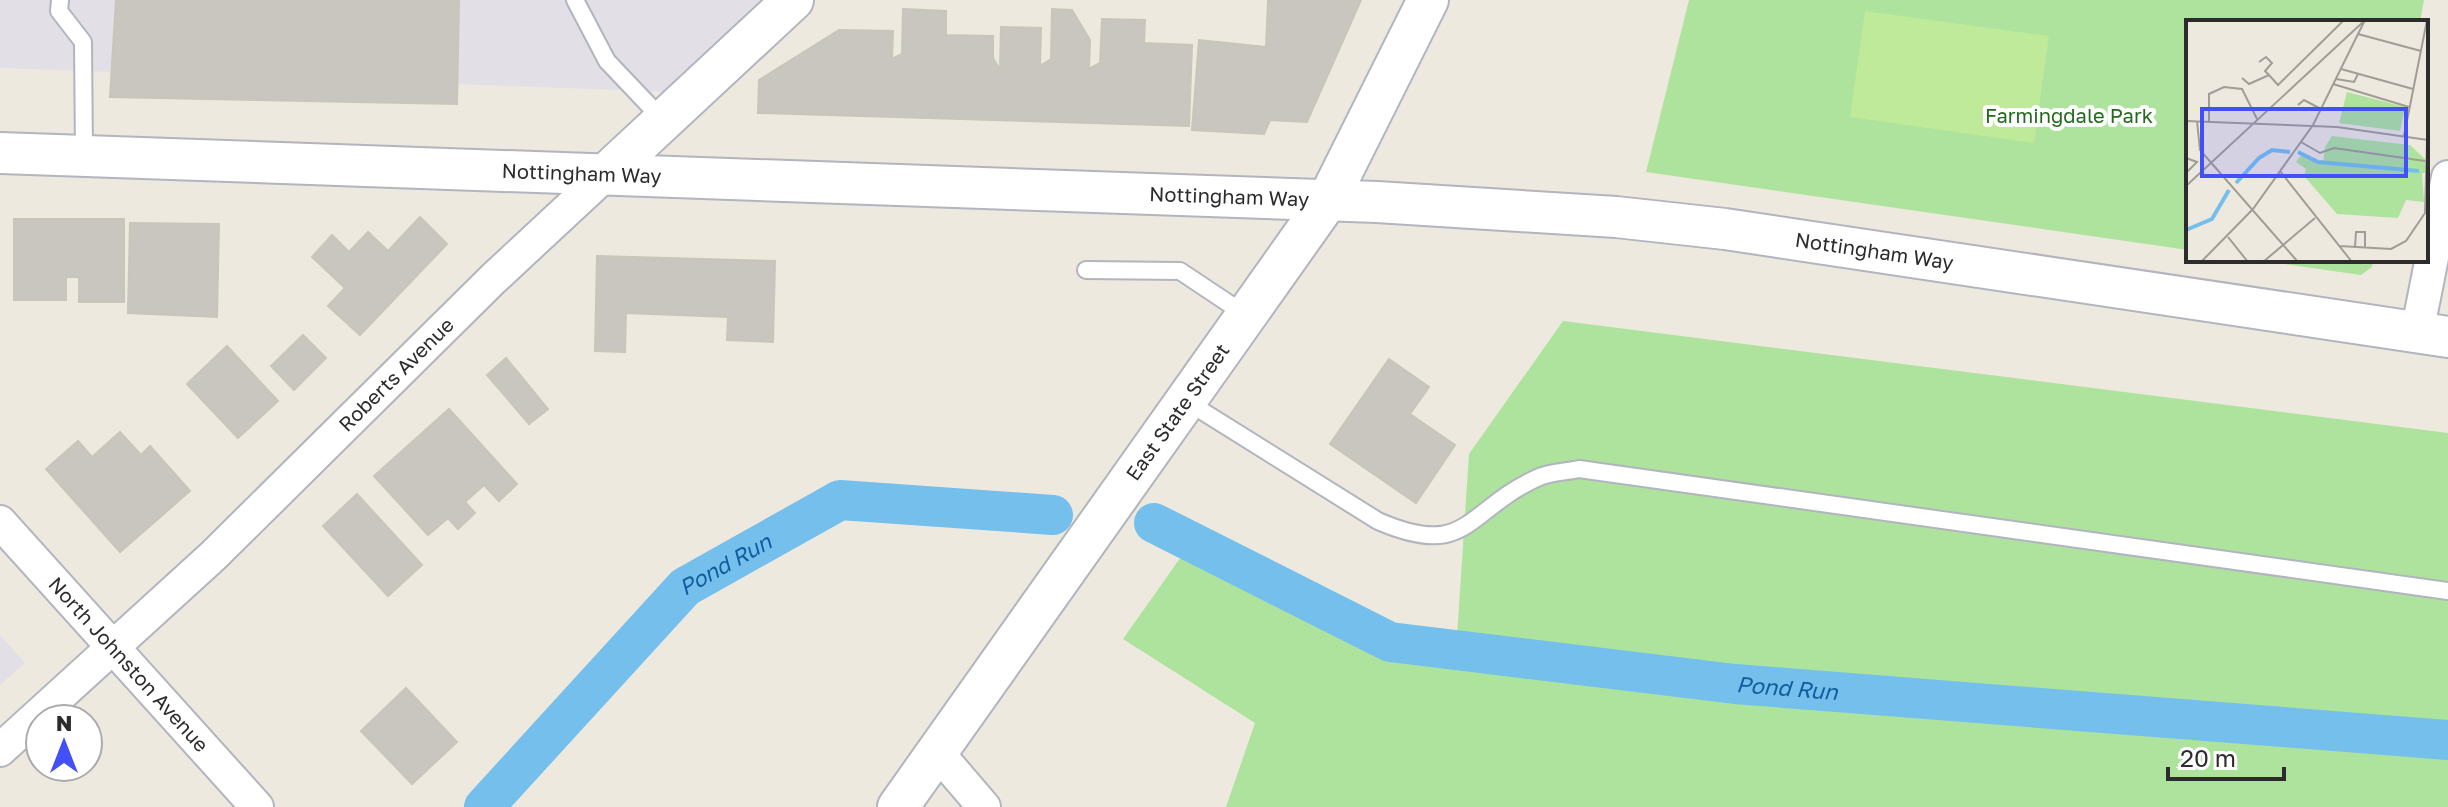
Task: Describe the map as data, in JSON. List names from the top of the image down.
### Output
{
  "streets": {
    "street": [
      "Nottingham Way",
      "Roberts Avenue",
      "East State Street",
      "North Johnston Avenue"
    ]
  },
  "crossings": [
    ["Nottingham Way", "Roberts Avenue"],
    ["Nottingham Way", "East State Street"],
    ["Roberts Avenue", "North Johnston Avenue"]
  ],
  "water": ["Pond Run"],
  "parks": ["Farmingdale Park"],
  "scale_bar": "20 m",
  "north": "top"
}
